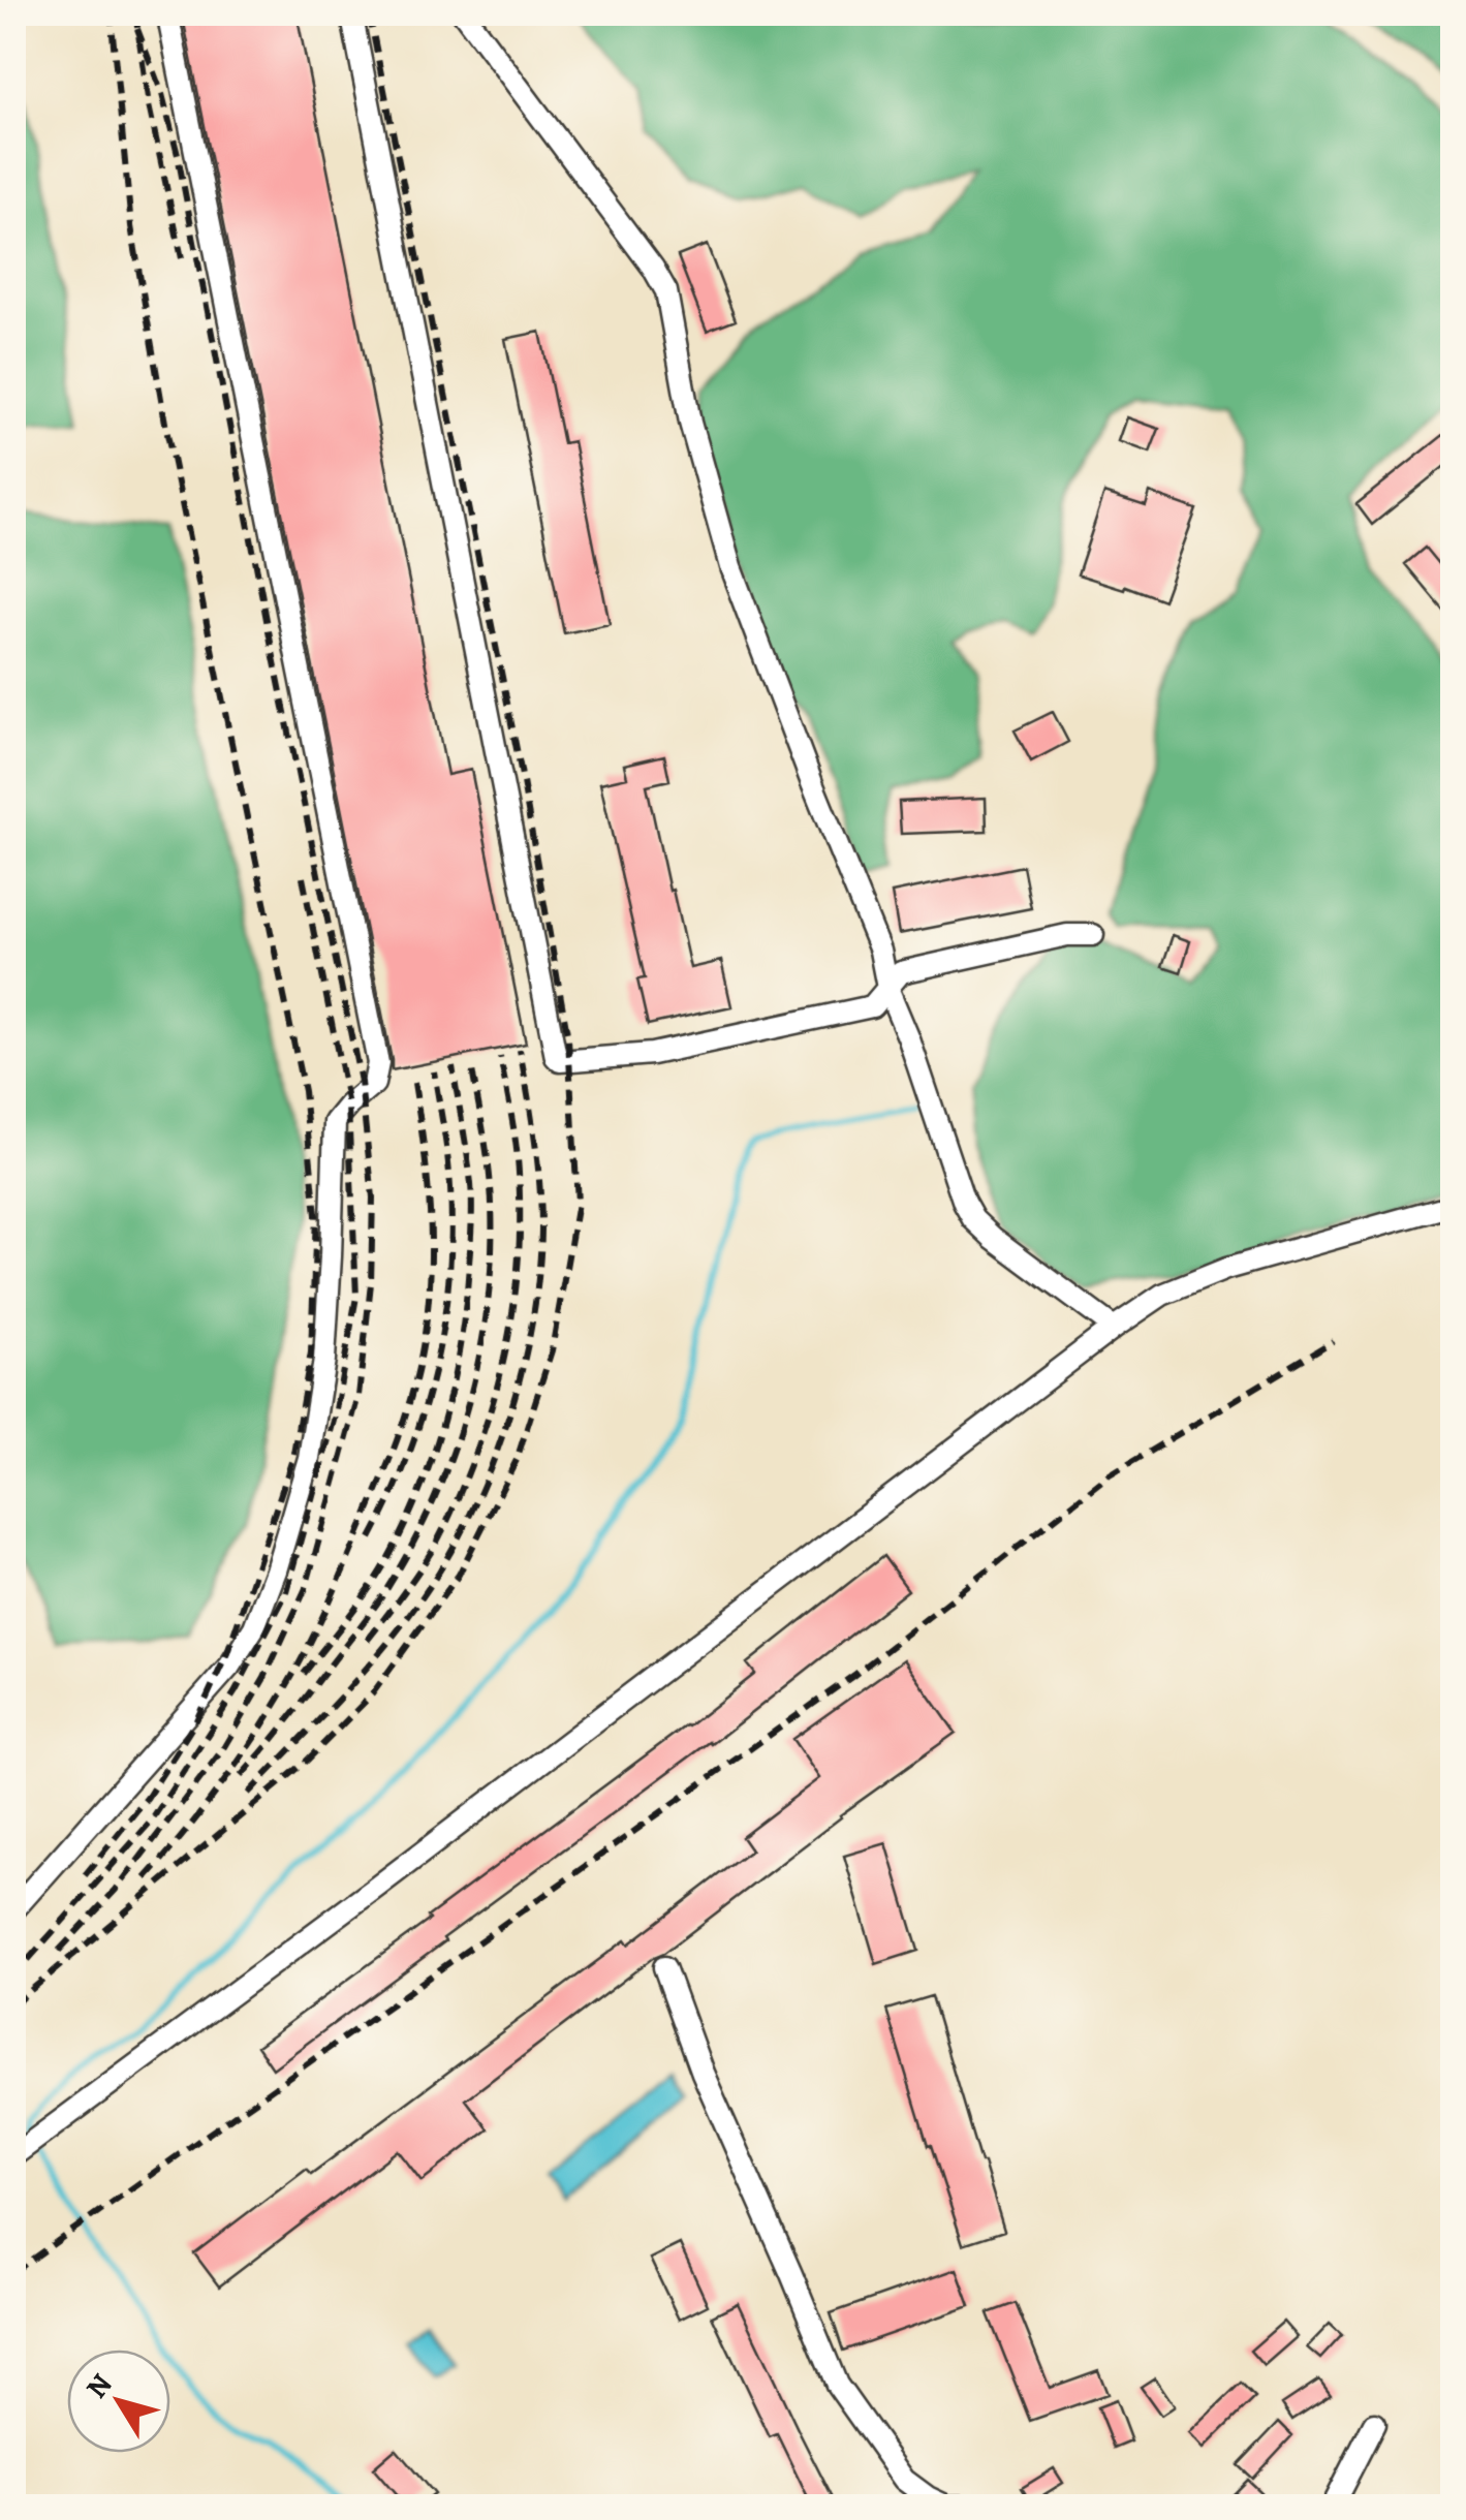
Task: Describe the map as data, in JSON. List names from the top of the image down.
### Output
{
  "north": "top left"
}
